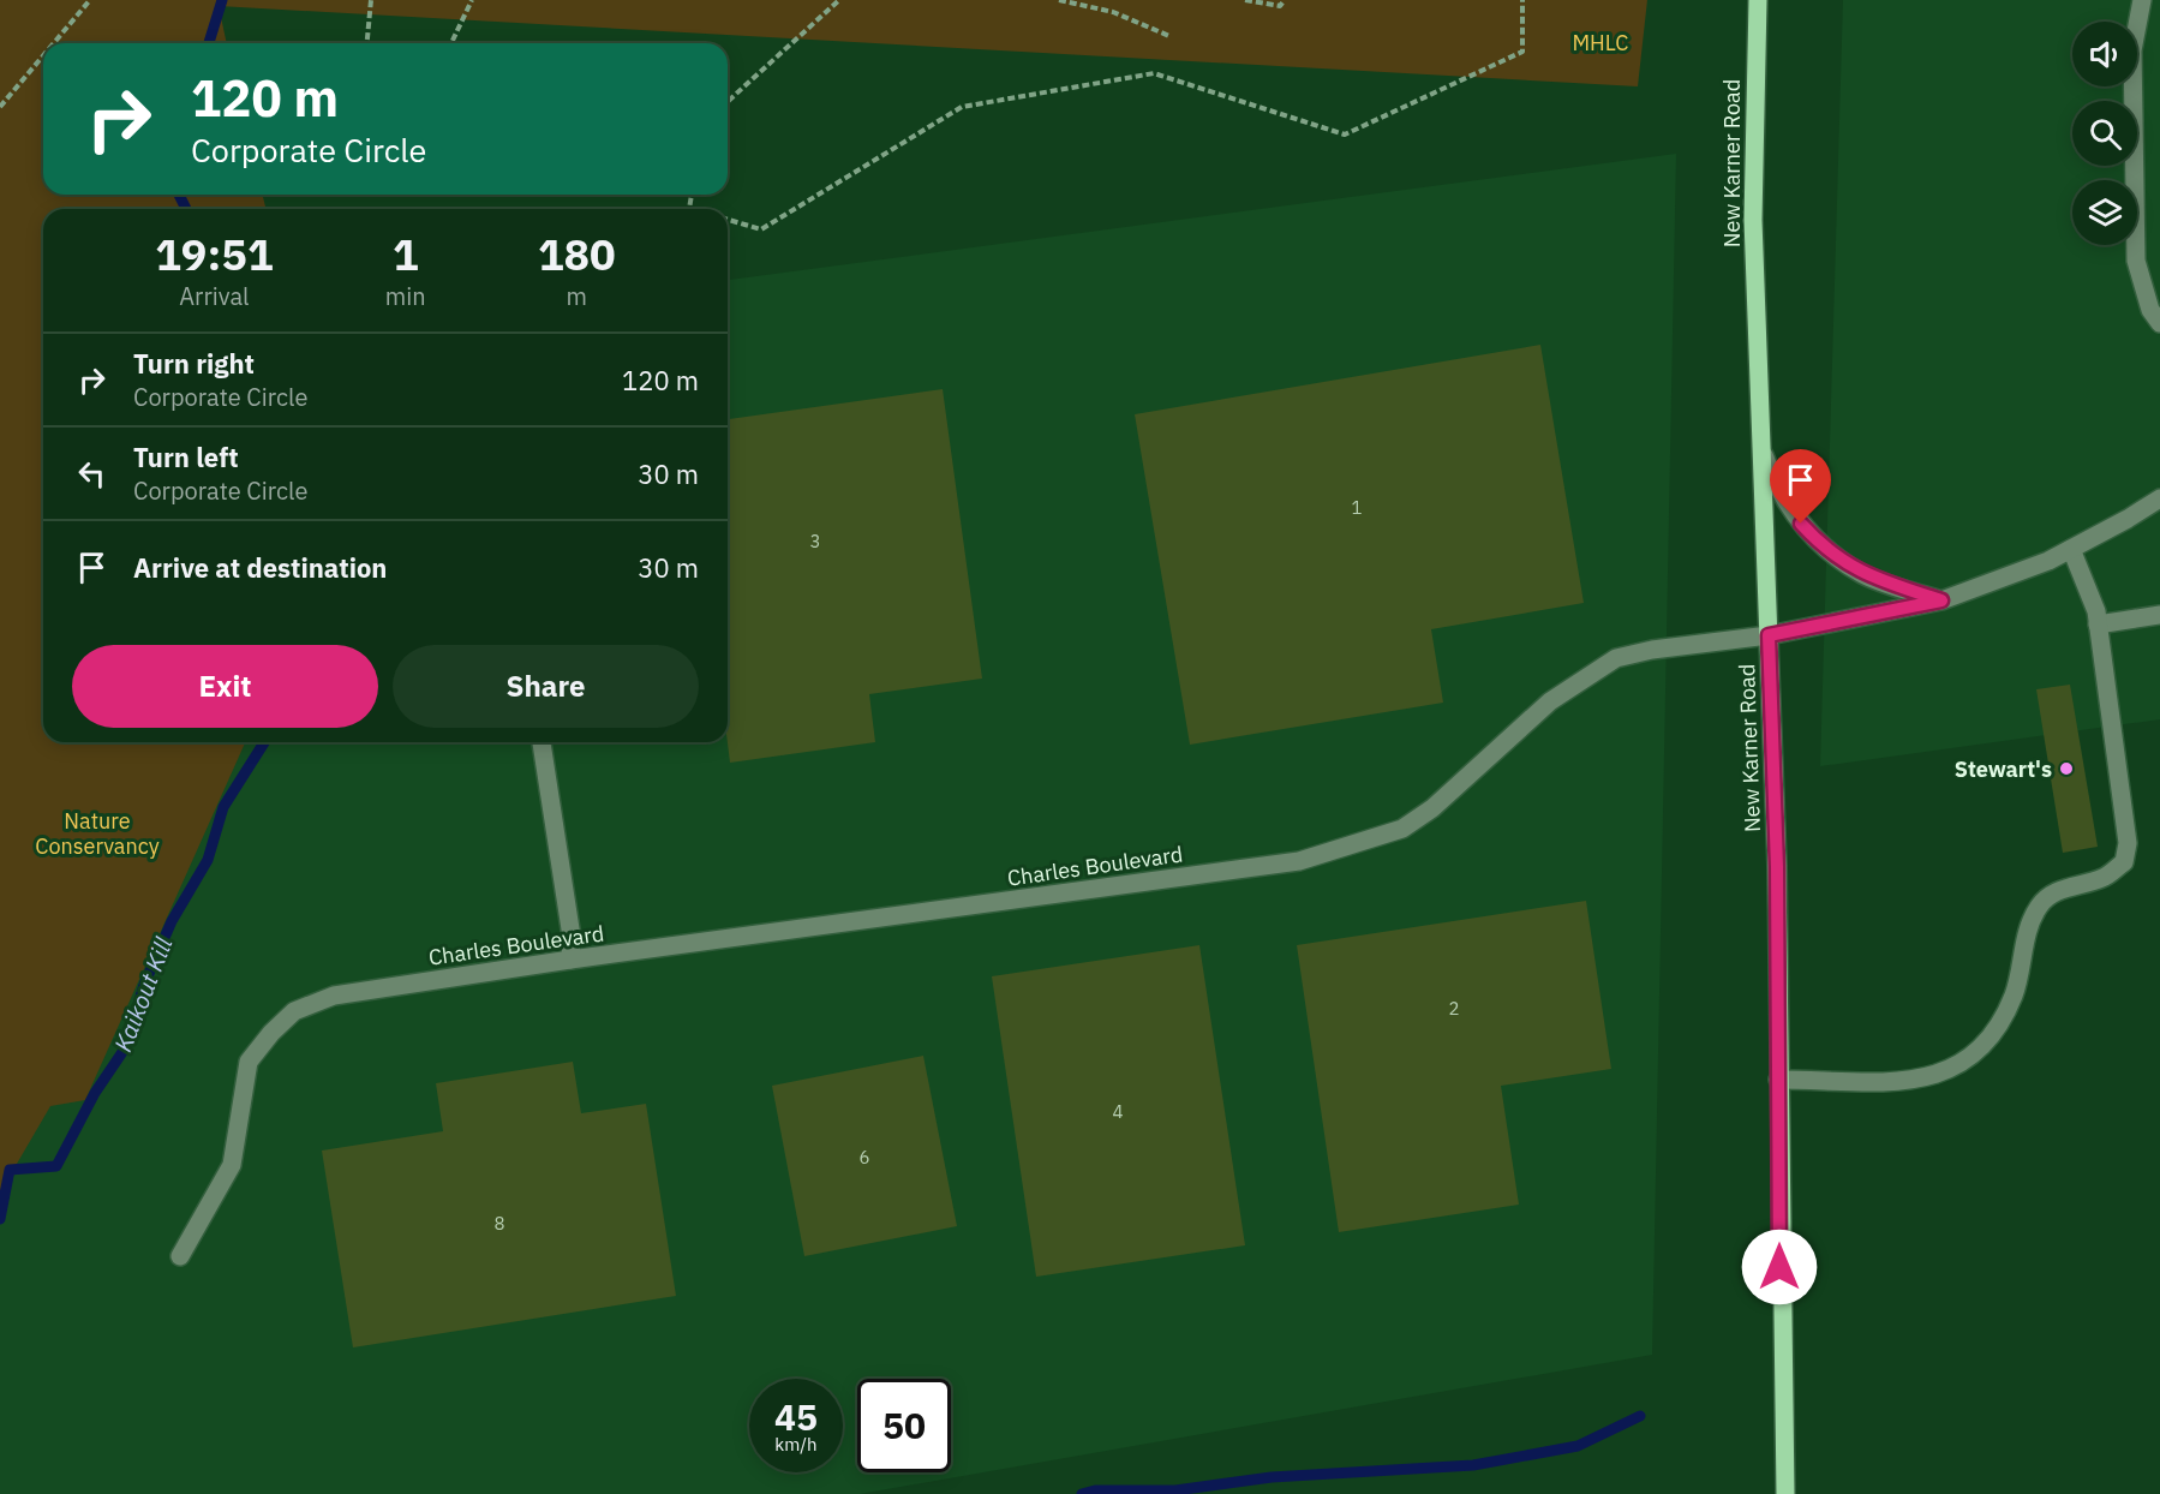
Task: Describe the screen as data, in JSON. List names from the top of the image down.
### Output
{
  "streets": {
    "main road": ["New Karner Road"],
    "street": ["Charles Boulevard"]
  },
  "crossings": [
    ["New Karner Road", "Charles Boulevard"]
  ],
  "water": ["Kaikout Kill"],
  "parks": ["MHLC", "Nature Conservancy"],
  "places": ["Stewart's"],
  "house_numbers": [
    "1",
    "3",
    "2",
    "4",
    "6",
    "8"
  ],
  "page": {
    "turn": ["120 m", "Corporate Circle"],
    "eta": [
      "19:51",
      "Arrival",
      "1",
      "min",
      "180",
      "m"
    ],
    "list": [
      {
        "name": "Turn right",
        "note": "Corporate Circle",
        "value": "120 m"
      },
      {
        "name": "Turn left",
        "note": "Corporate Circle",
        "value": "30 m"
      },
      {
        "name": "Arrive at destination",
        "value": "30 m"
      }
    ],
    "buttons": ["Exit", "Share"],
    "speed": "45 km/h",
    "limit": "50"
  }
}
